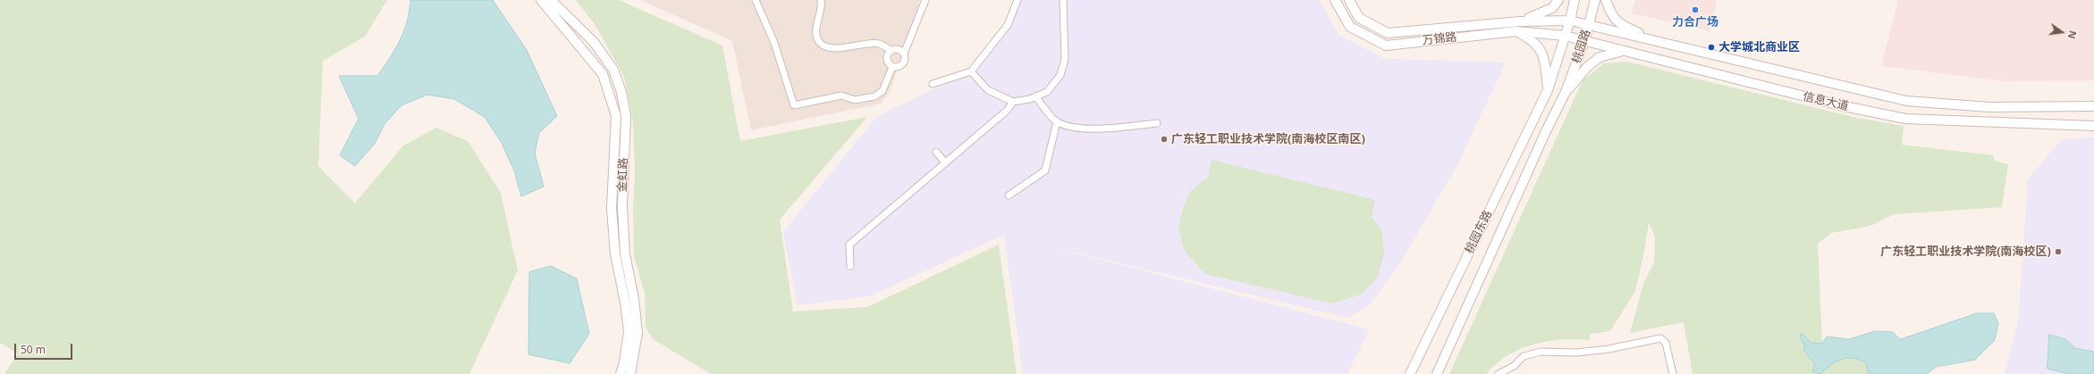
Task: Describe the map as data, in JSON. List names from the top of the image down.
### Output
{
  "streets": {
    "main road": [
      "万锦路",
      "桃园路",
      "信息大道",
      "金虹路",
      "桃园东路"
    ]
  },
  "crossings": [
    ["万锦路", "桃园路"],
    ["万锦路", "信息大道"],
    ["桃园路", "信息大道"],
    ["桃园路", "桃园东路"]
  ],
  "places": [
    "力合广场",
    "大学城北商业区",
    "广东轻工职业技术学院(南海校区南区)",
    "广东轻工职业技术学院(南海校区)"
  ],
  "scale_bar": "50 m",
  "north": "right"
}
